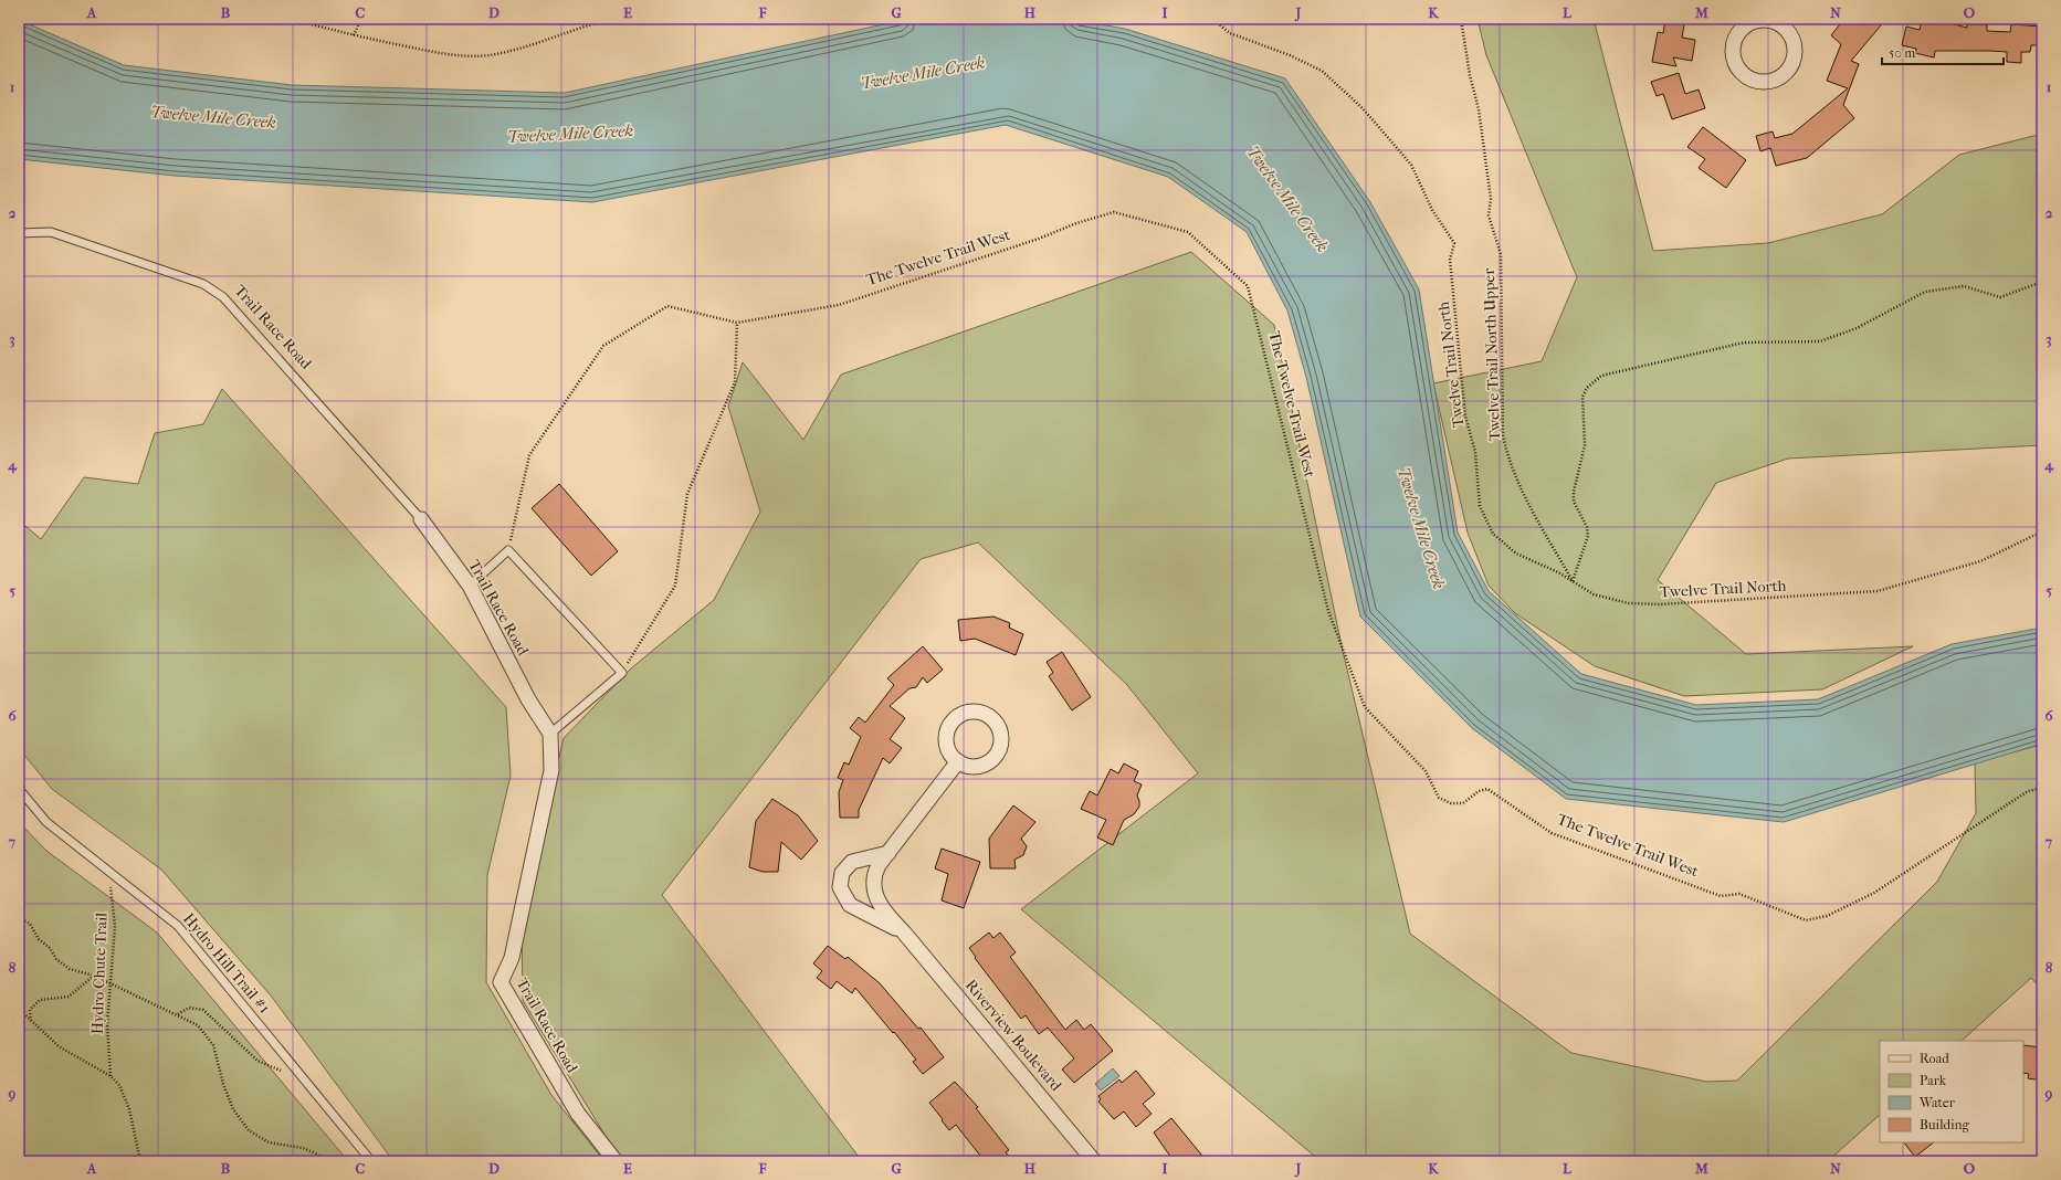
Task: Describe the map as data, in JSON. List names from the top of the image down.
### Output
{
  "streets": {
    "street": ["Trail Race Road", "Riverview Boulevard"],
    "lane": ["Hydro Hill Trail #1"],
    "path": [
      "The Twelve Trail West",
      "Twelve Trail North Upper",
      "Twelve Trail North",
      "Hydro Chute Trail"
    ]
  },
  "crossings": [
    ["Twelve Trail North Upper", "Twelve Trail North"],
    ["Hydro Hill Trail #1", "Hydro Chute Trail"]
  ],
  "water": ["Twelve Mile Creek"],
  "legend": [
    "Road",
    "Park",
    "Water",
    "Building"
  ],
  "scale_bar": "50 m",
  "grid": {
    "columns": [
      "A",
      "B",
      "C",
      "D",
      "E",
      "F",
      "G",
      "H",
      "I",
      "J",
      "K",
      "L",
      "M",
      "N",
      "O"
    ],
    "rows": [
      "1",
      "2",
      "3",
      "4",
      "5",
      "6",
      "7",
      "8",
      "9"
    ]
  }
}
